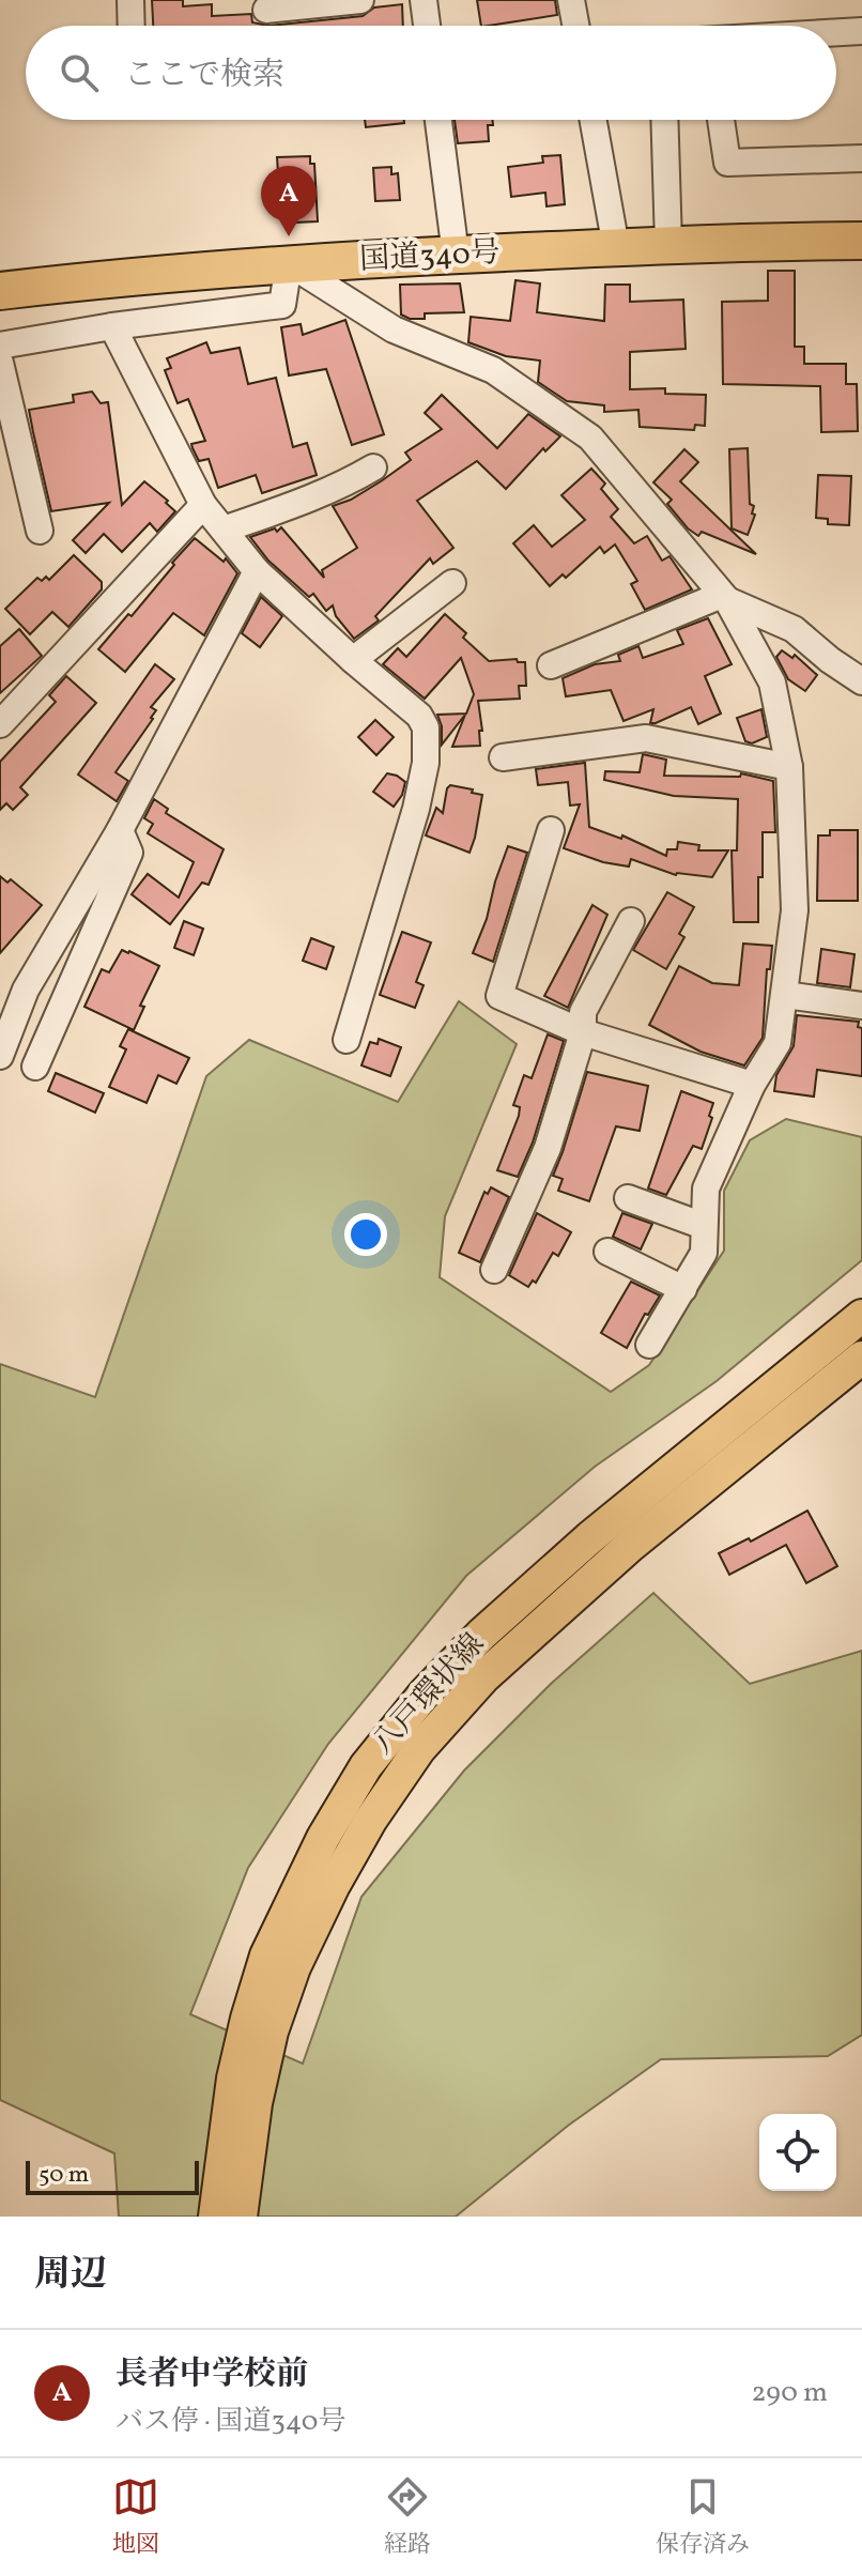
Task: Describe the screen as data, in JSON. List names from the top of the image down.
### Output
{
  "streets": {
    "highway": ["国道340号"],
    "main road": ["八戸環状線"]
  },
  "scale_bar": "50 m",
  "page": {
    "search": "ここで検索",
    "pins": "A",
    "scale": "50 m",
    "heading": "周辺",
    "list": [
      {
        "mark": "A",
        "name": "長者中学校前",
        "note": "バス停 · 国道340号",
        "value": "290 m"
      }
    ],
    "nav": ["地図", "経路", "保存済み"]
  }
}
